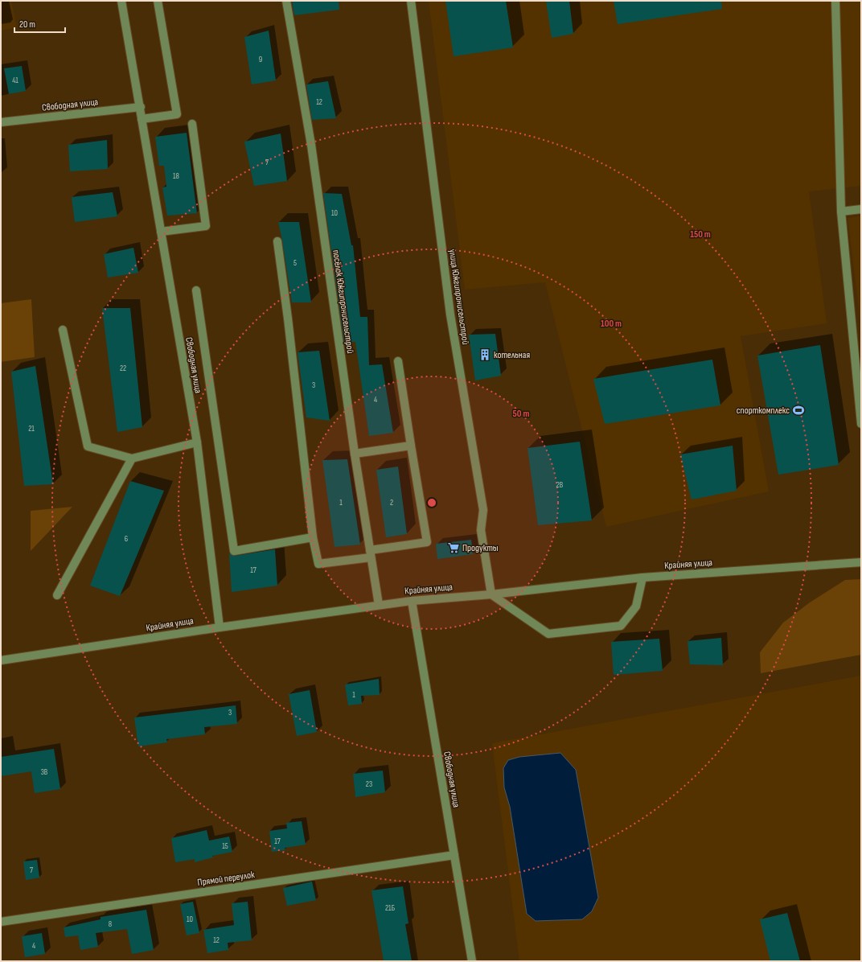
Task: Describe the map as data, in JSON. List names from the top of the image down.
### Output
{
  "streets": {
    "street": [
      "Свободная улица",
      "улица Южгипронисельстрой",
      "посёлок Южгипронисельстрой",
      "Крайняя улица",
      "Прямой переулок"
    ]
  },
  "crossings": [
    ["Свободная улица", "Крайняя улица"],
    ["Свободная улица", "Прямой переулок"],
    ["улица Южгипронисельстрой", "Крайняя улица"],
    ["посёлок Южгипронисельстрой", "Крайняя улица"]
  ],
  "places": {
    "building": ["котельная"],
    "sports": ["спорткомплекс"],
    "supermarket": ["Продукты"]
  },
  "house_numbers": [
    "9",
    "41",
    "12",
    "7",
    "18",
    "10",
    "5",
    "22",
    "3",
    "4",
    "21",
    "2В",
    "1",
    "2",
    "6",
    "17",
    "1",
    "3",
    "3В",
    "23",
    "17",
    "15",
    "7",
    "21Б",
    "10",
    "8",
    "12",
    "4"
  ],
  "scale_bar": "20 m",
  "rings": ["150 m", "100 m", "50 m"]
}
